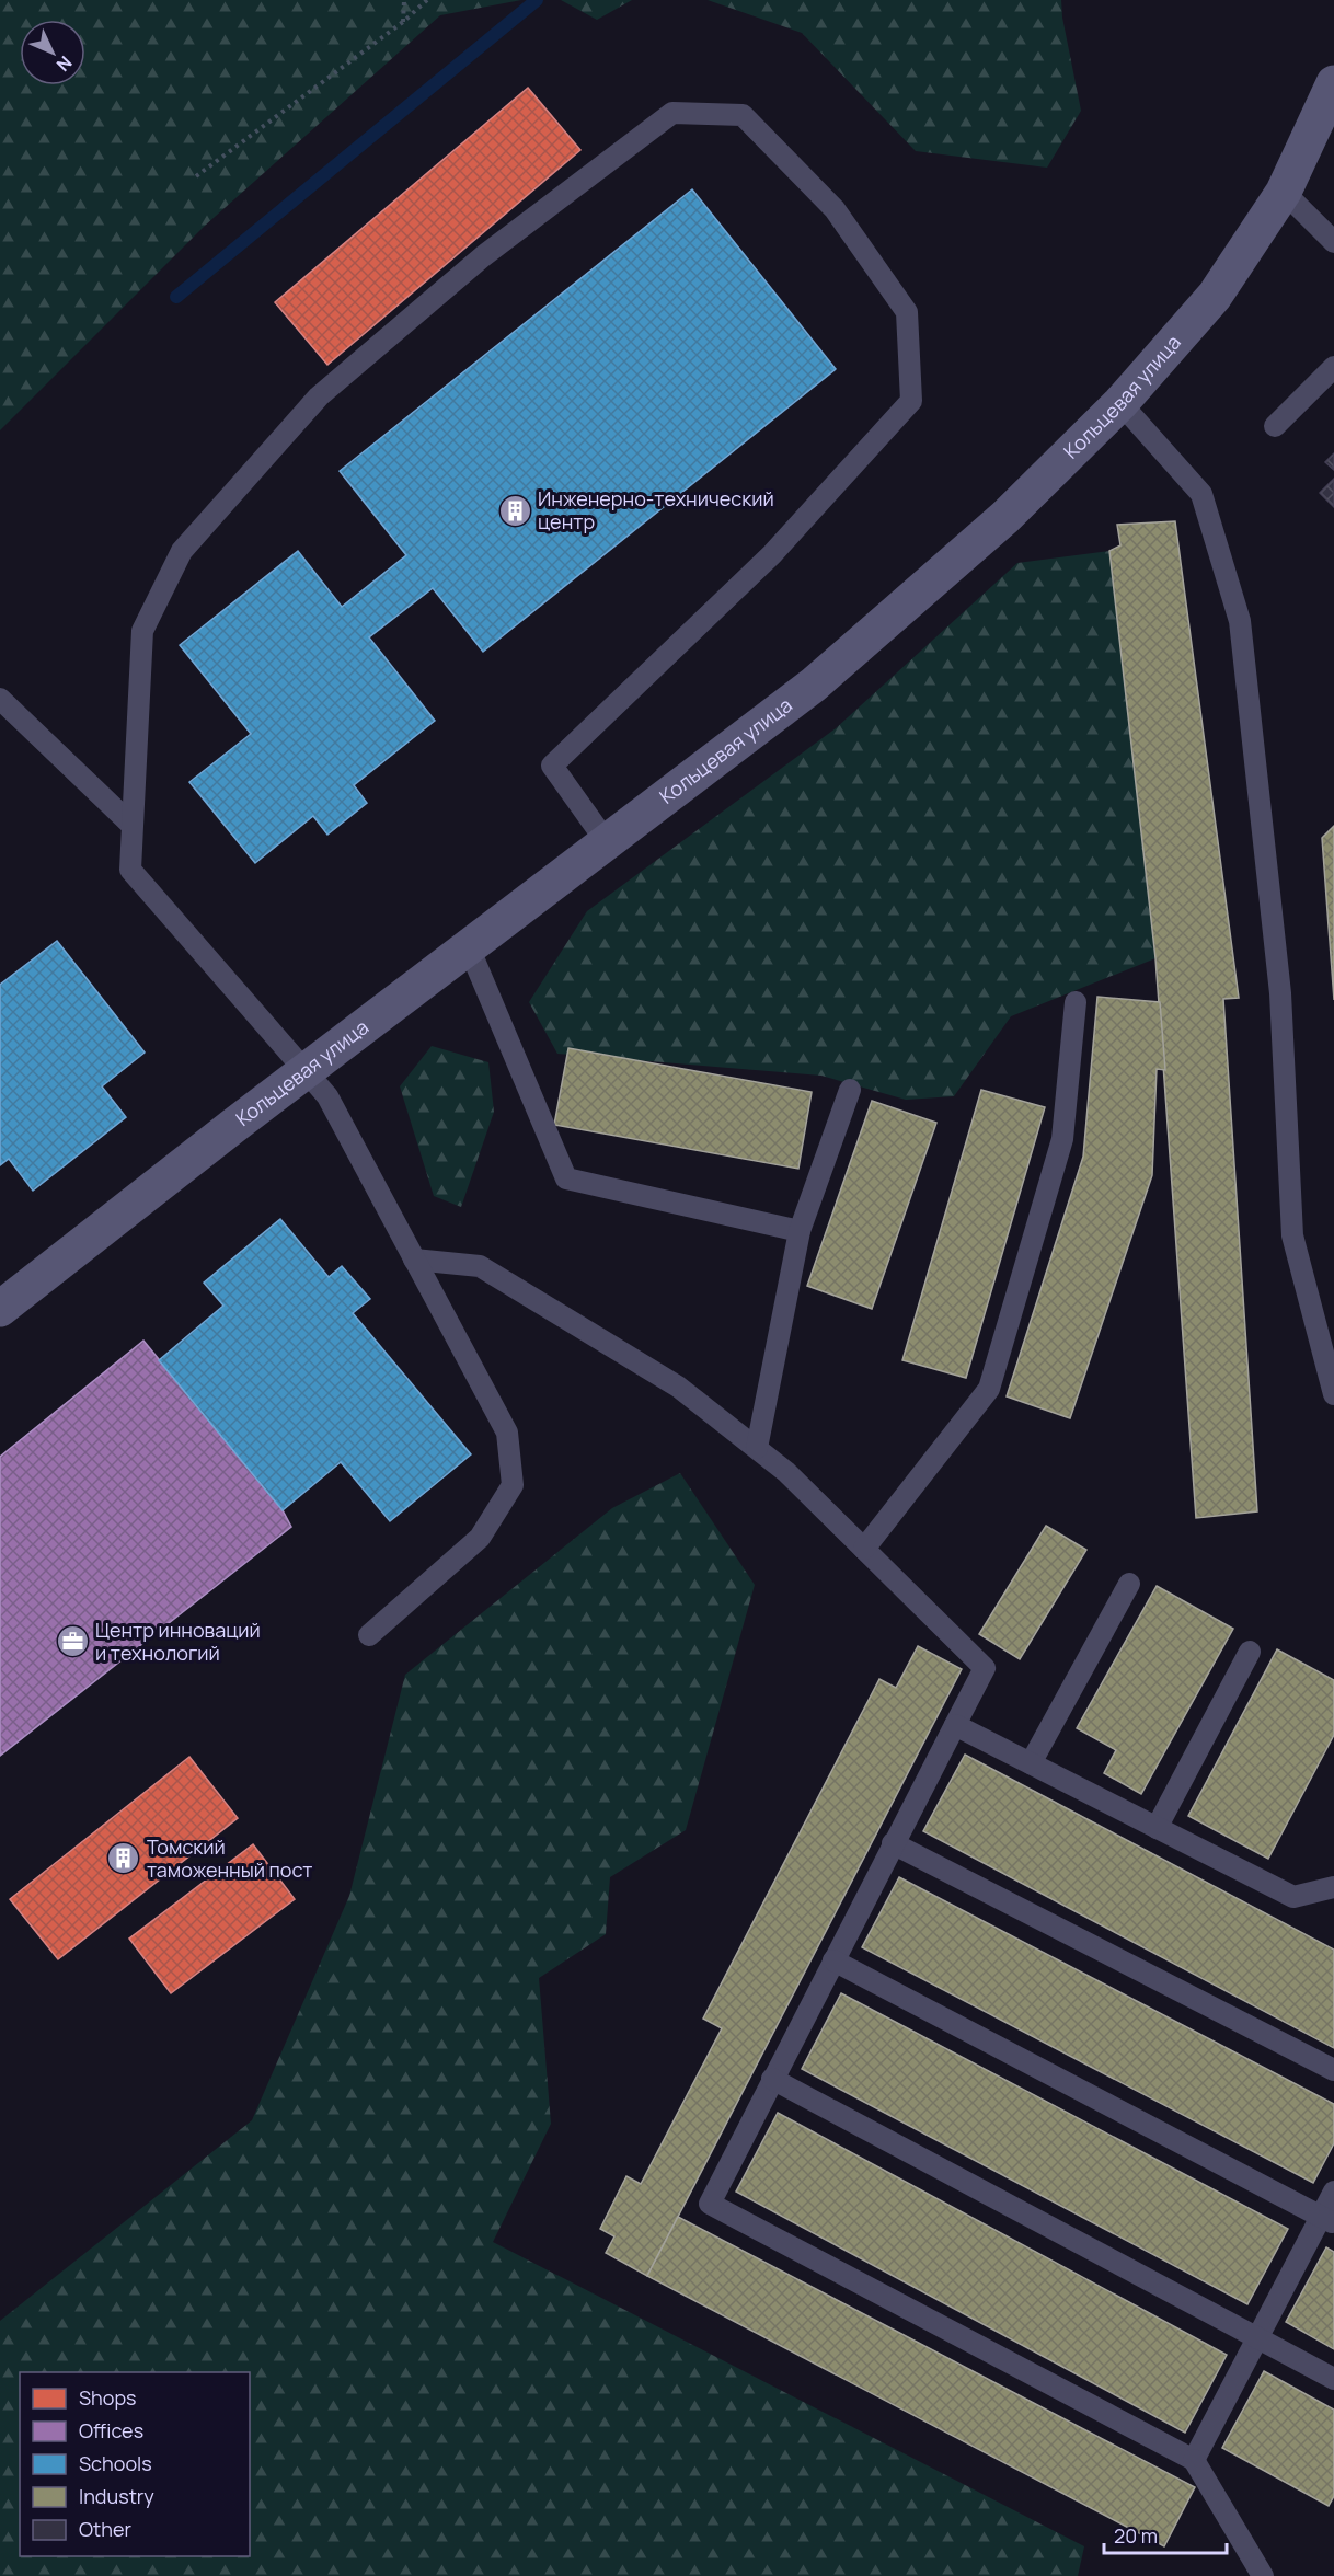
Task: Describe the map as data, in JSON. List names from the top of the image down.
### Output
{
  "streets": {
    "street": ["Кольцевая улица"]
  },
  "places": {
    "building": ["Инженерно-технический центр", "Томский таможенный пост"],
    "office": ["Центр инноваций и технологий"]
  },
  "legend": [
    "Shops",
    "Offices",
    "Schools",
    "Industry",
    "Other"
  ],
  "scale_bar": "20 m",
  "north": "bottom right"
}
